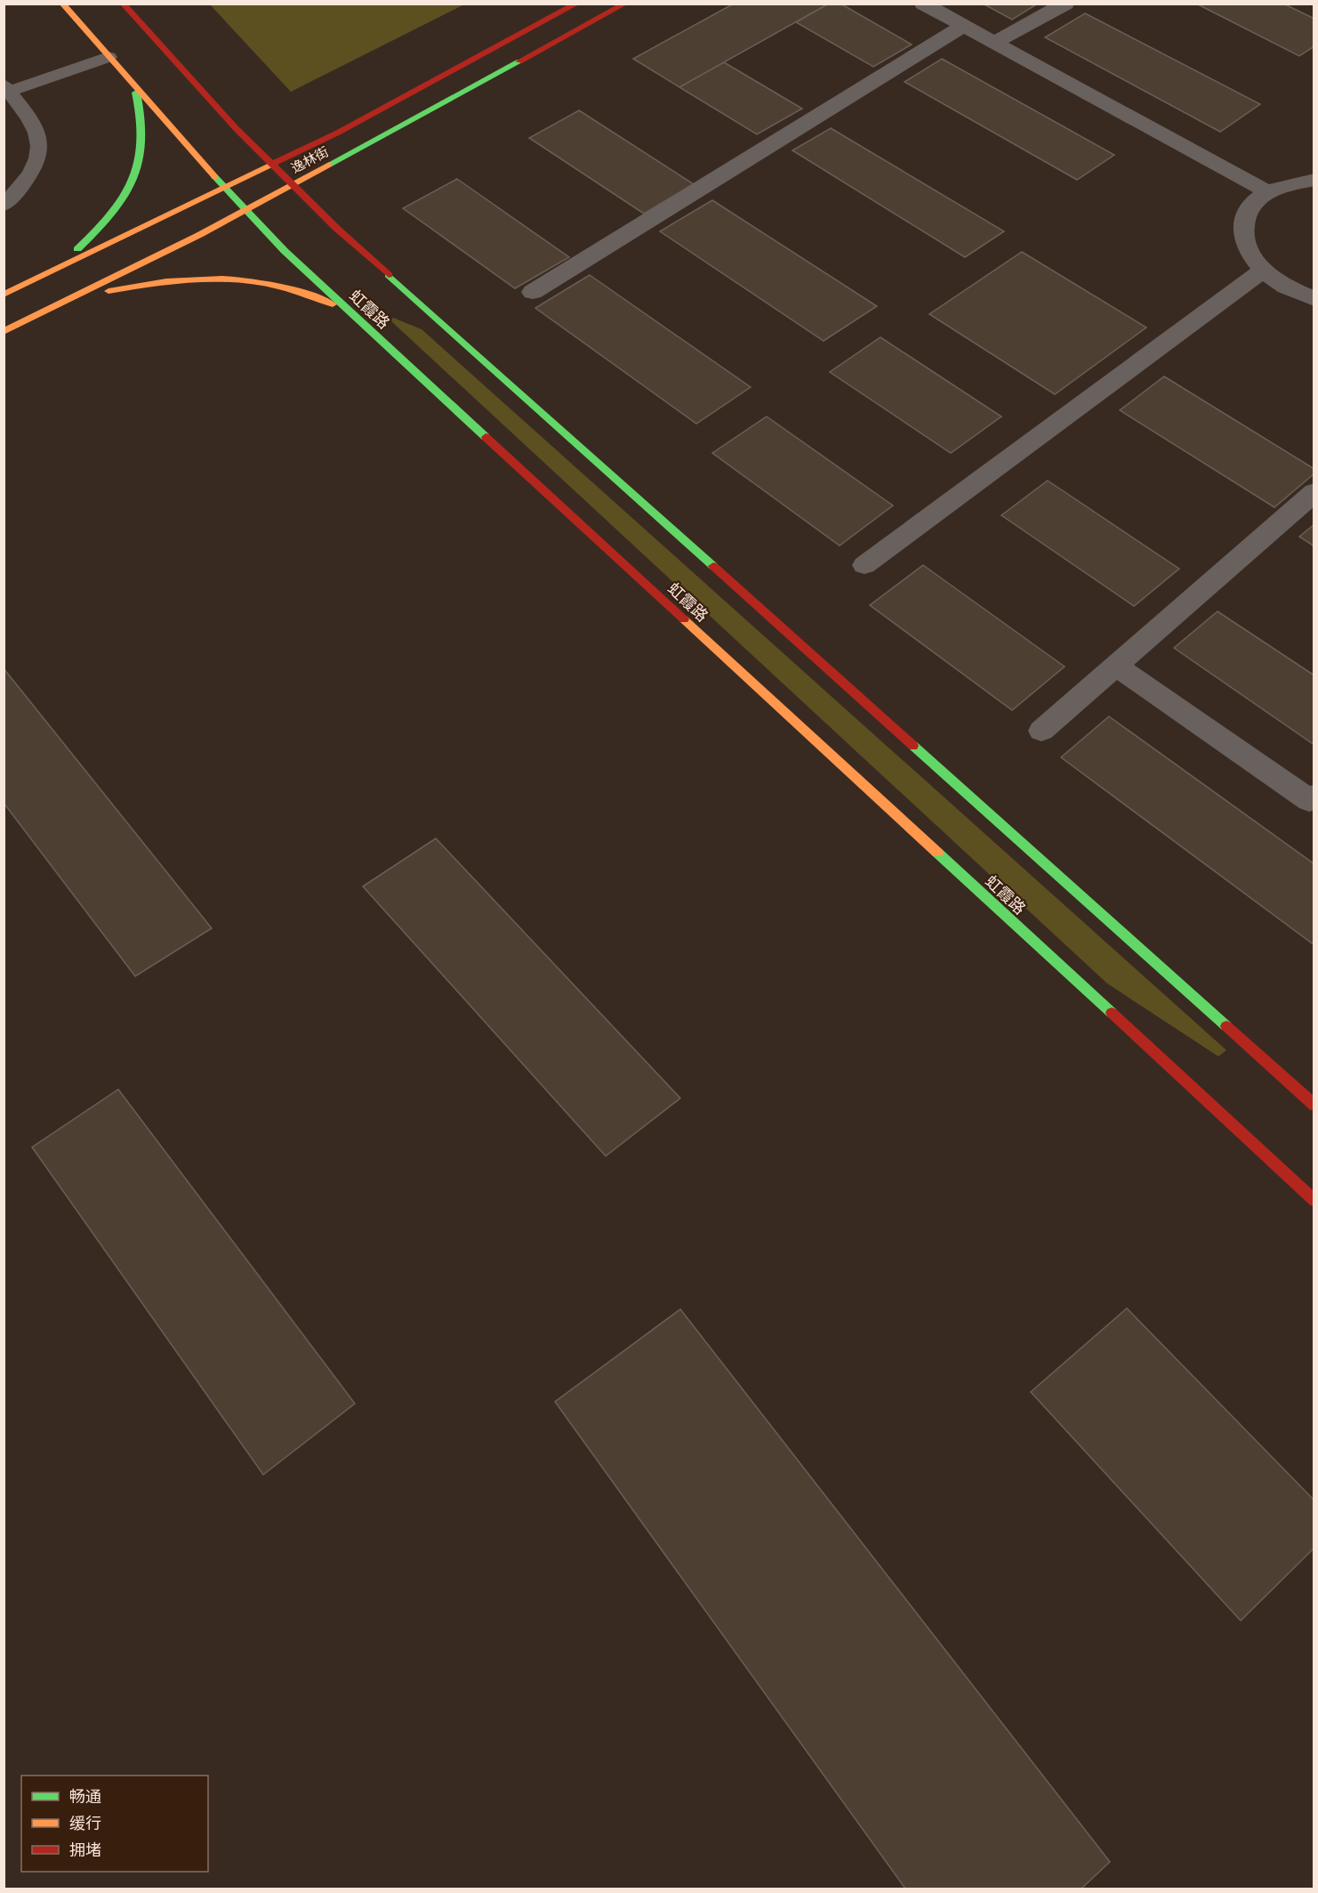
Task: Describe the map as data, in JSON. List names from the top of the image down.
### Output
{
  "streets": {
    "street": ["逸林街", "虹霞路"]
  },
  "crossings": [
    ["逸林街", "虹霞路"]
  ],
  "legend": ["畅通", "缓行", "拥堵"]
}
